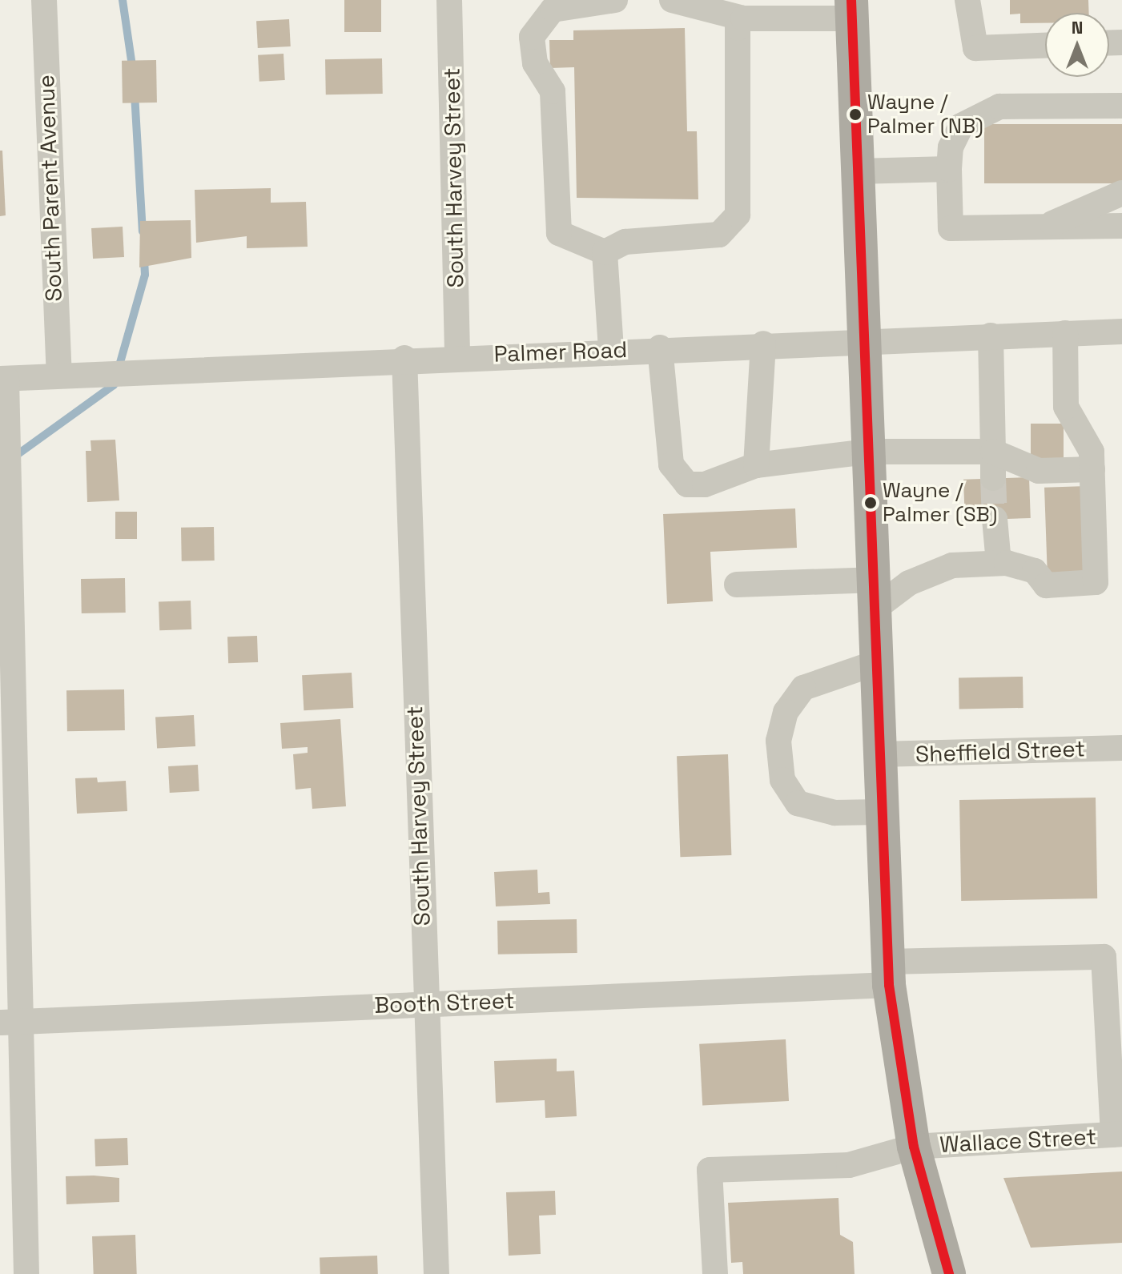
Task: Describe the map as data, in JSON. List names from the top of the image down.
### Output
{
  "streets": {
    "street": [
      "South Harvey Street",
      "South Parent Avenue",
      "Palmer Road",
      "Sheffield Street",
      "Booth Street",
      "Wallace Street"
    ]
  },
  "crossings": [
    ["South Harvey Street", "Palmer Road"],
    ["South Harvey Street", "Booth Street"],
    ["South Parent Avenue", "Palmer Road"],
    ["Booth Street", "Wallace Street"]
  ],
  "places": ["Wayne / Palmer (NB)", "Wayne / Palmer (SB)"],
  "north": "top"
}
